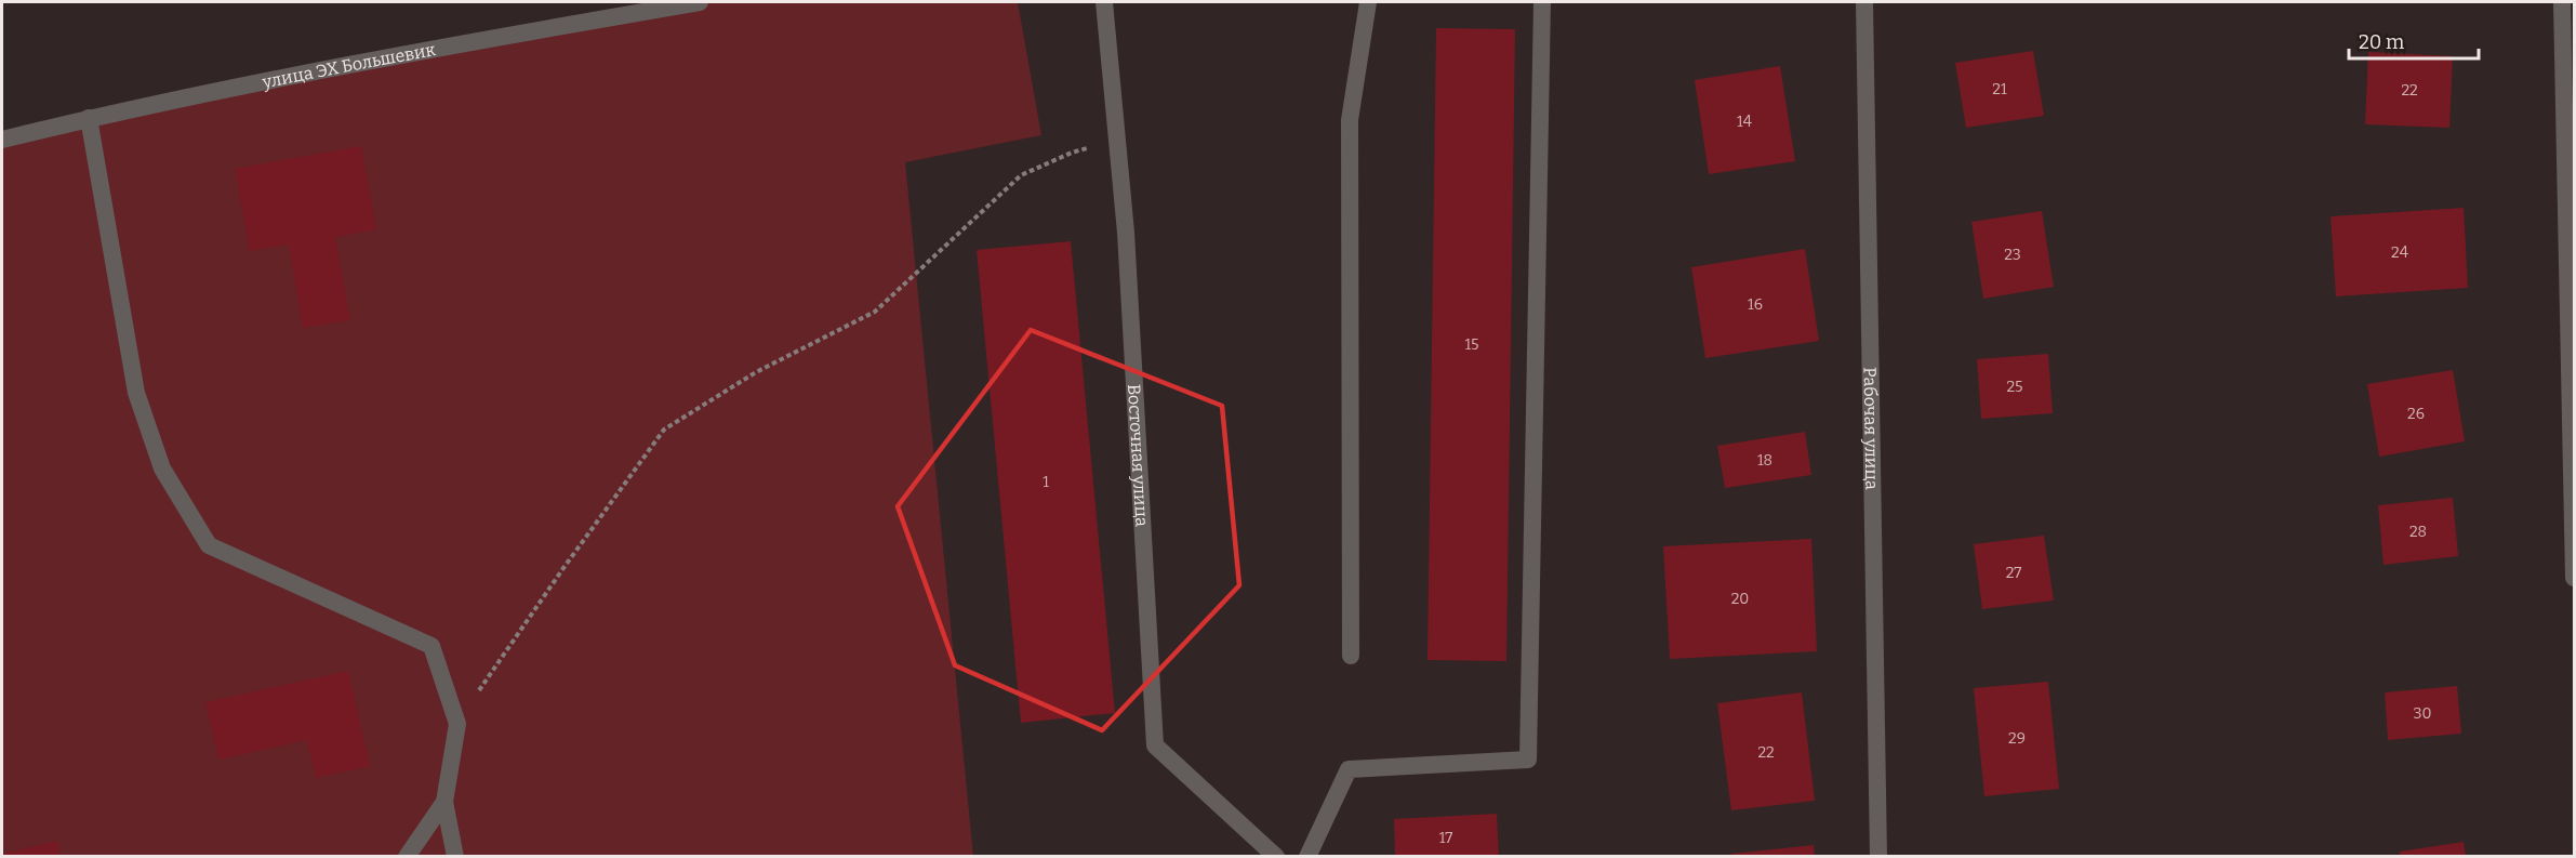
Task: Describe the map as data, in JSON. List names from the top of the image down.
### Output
{
  "streets": {
    "street": ["улица ЭХ Большевик", "Рабочая улица", "Восточная улица"]
  },
  "house_numbers": [
    "21",
    "22",
    "14",
    "24",
    "23",
    "16",
    "15",
    "25",
    "26",
    "18",
    "1",
    "28",
    "27",
    "20",
    "30",
    "29",
    "22",
    "17"
  ],
  "scale_bar": "20 m"
}
